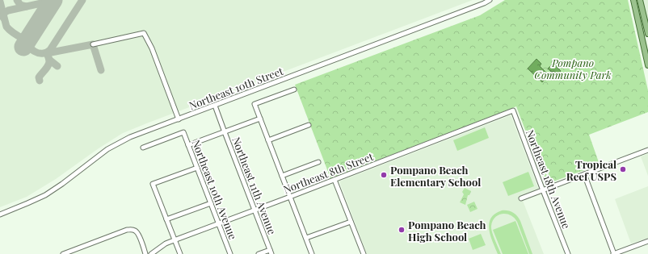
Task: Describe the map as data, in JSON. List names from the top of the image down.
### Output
{
  "streets": {
    "street": [
      "Northeast 10th Street",
      "Northeast 8th Street",
      "Northeast 18th Avenue",
      "Northeast 11th Avenue",
      "Northeast 10th Avenue"
    ]
  },
  "crossings": [
    ["Northeast 10th Street", "Northeast 11th Avenue"],
    ["Northeast 8th Street", "Northeast 18th Avenue"],
    ["Northeast 8th Street", "Northeast 11th Avenue"],
    ["Northeast 8th Street", "Northeast 10th Avenue"]
  ],
  "parks": ["Pompano Community Park"],
  "places": ["Tropical Reef USPS", "Pompano Beach Elementary School", "Pompano Beach High School"]
}
